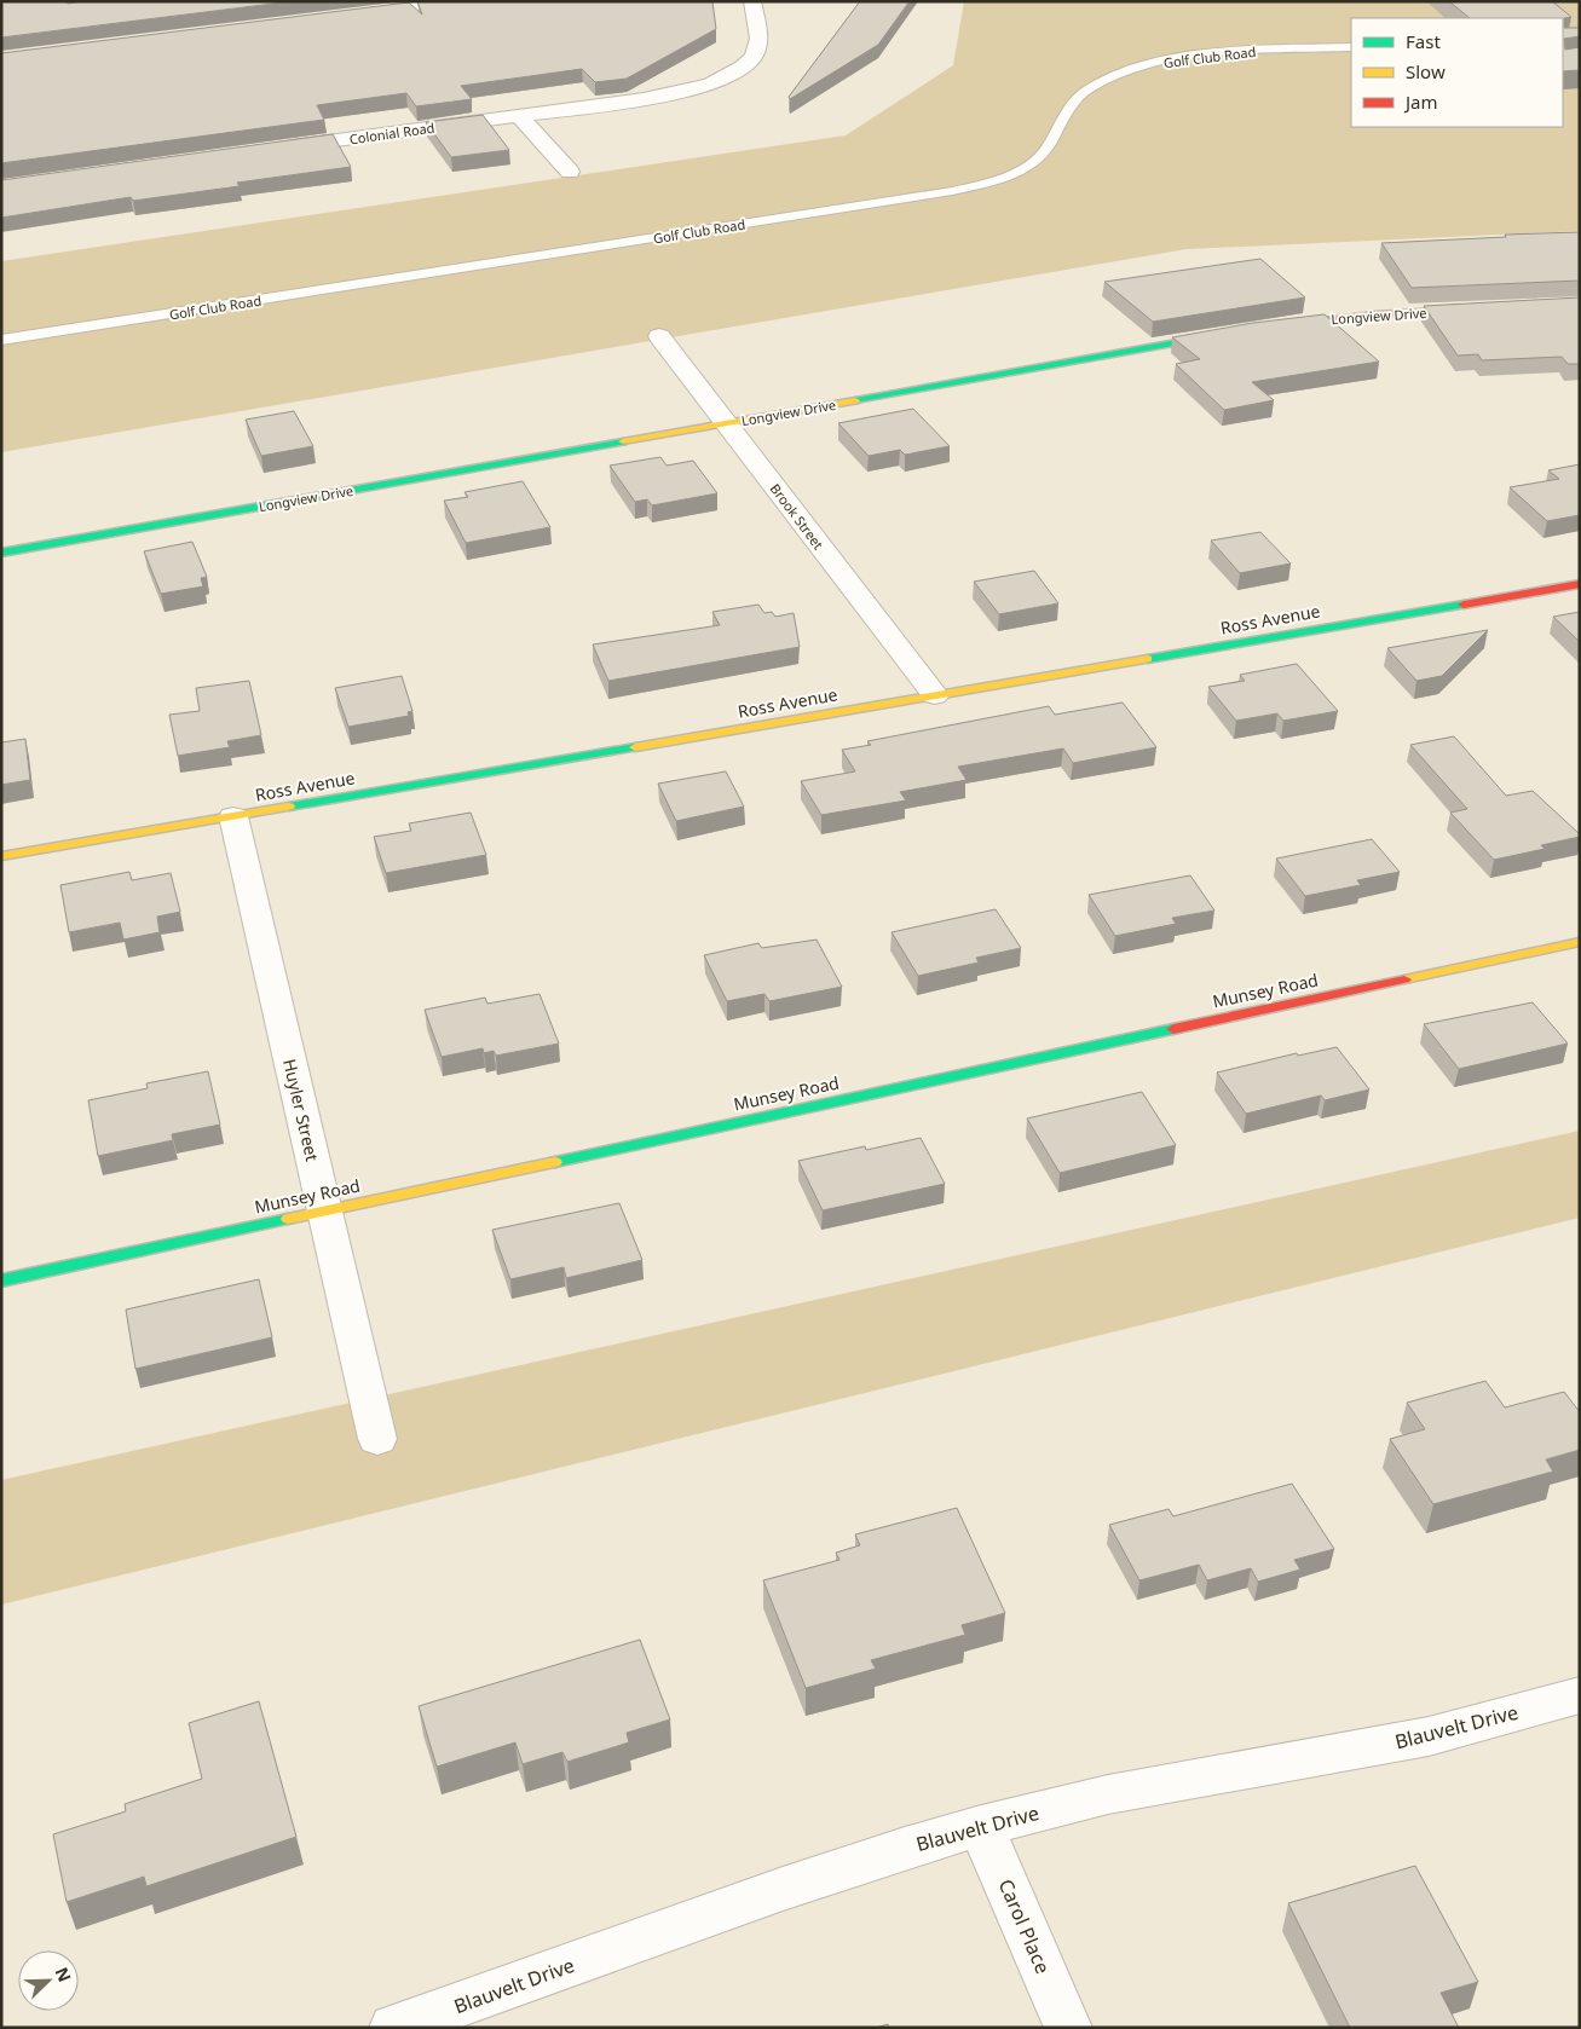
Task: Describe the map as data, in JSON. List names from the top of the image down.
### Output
{
  "streets": {
    "street": [
      "Colonial Road",
      "Longview Drive",
      "Brook Street",
      "Ross Avenue",
      "Munsey Road",
      "Huyler Street",
      "Blauvelt Drive",
      "Carol Place"
    ],
    "lane": ["Golf Club Road"]
  },
  "crossings": [
    ["Longview Drive", "Brook Street"],
    ["Brook Street", "Ross Avenue"],
    ["Ross Avenue", "Huyler Street"],
    ["Munsey Road", "Huyler Street"],
    ["Blauvelt Drive", "Carol Place"]
  ],
  "legend": ["Fast", "Slow", "Jam"],
  "north": "top right"
}
